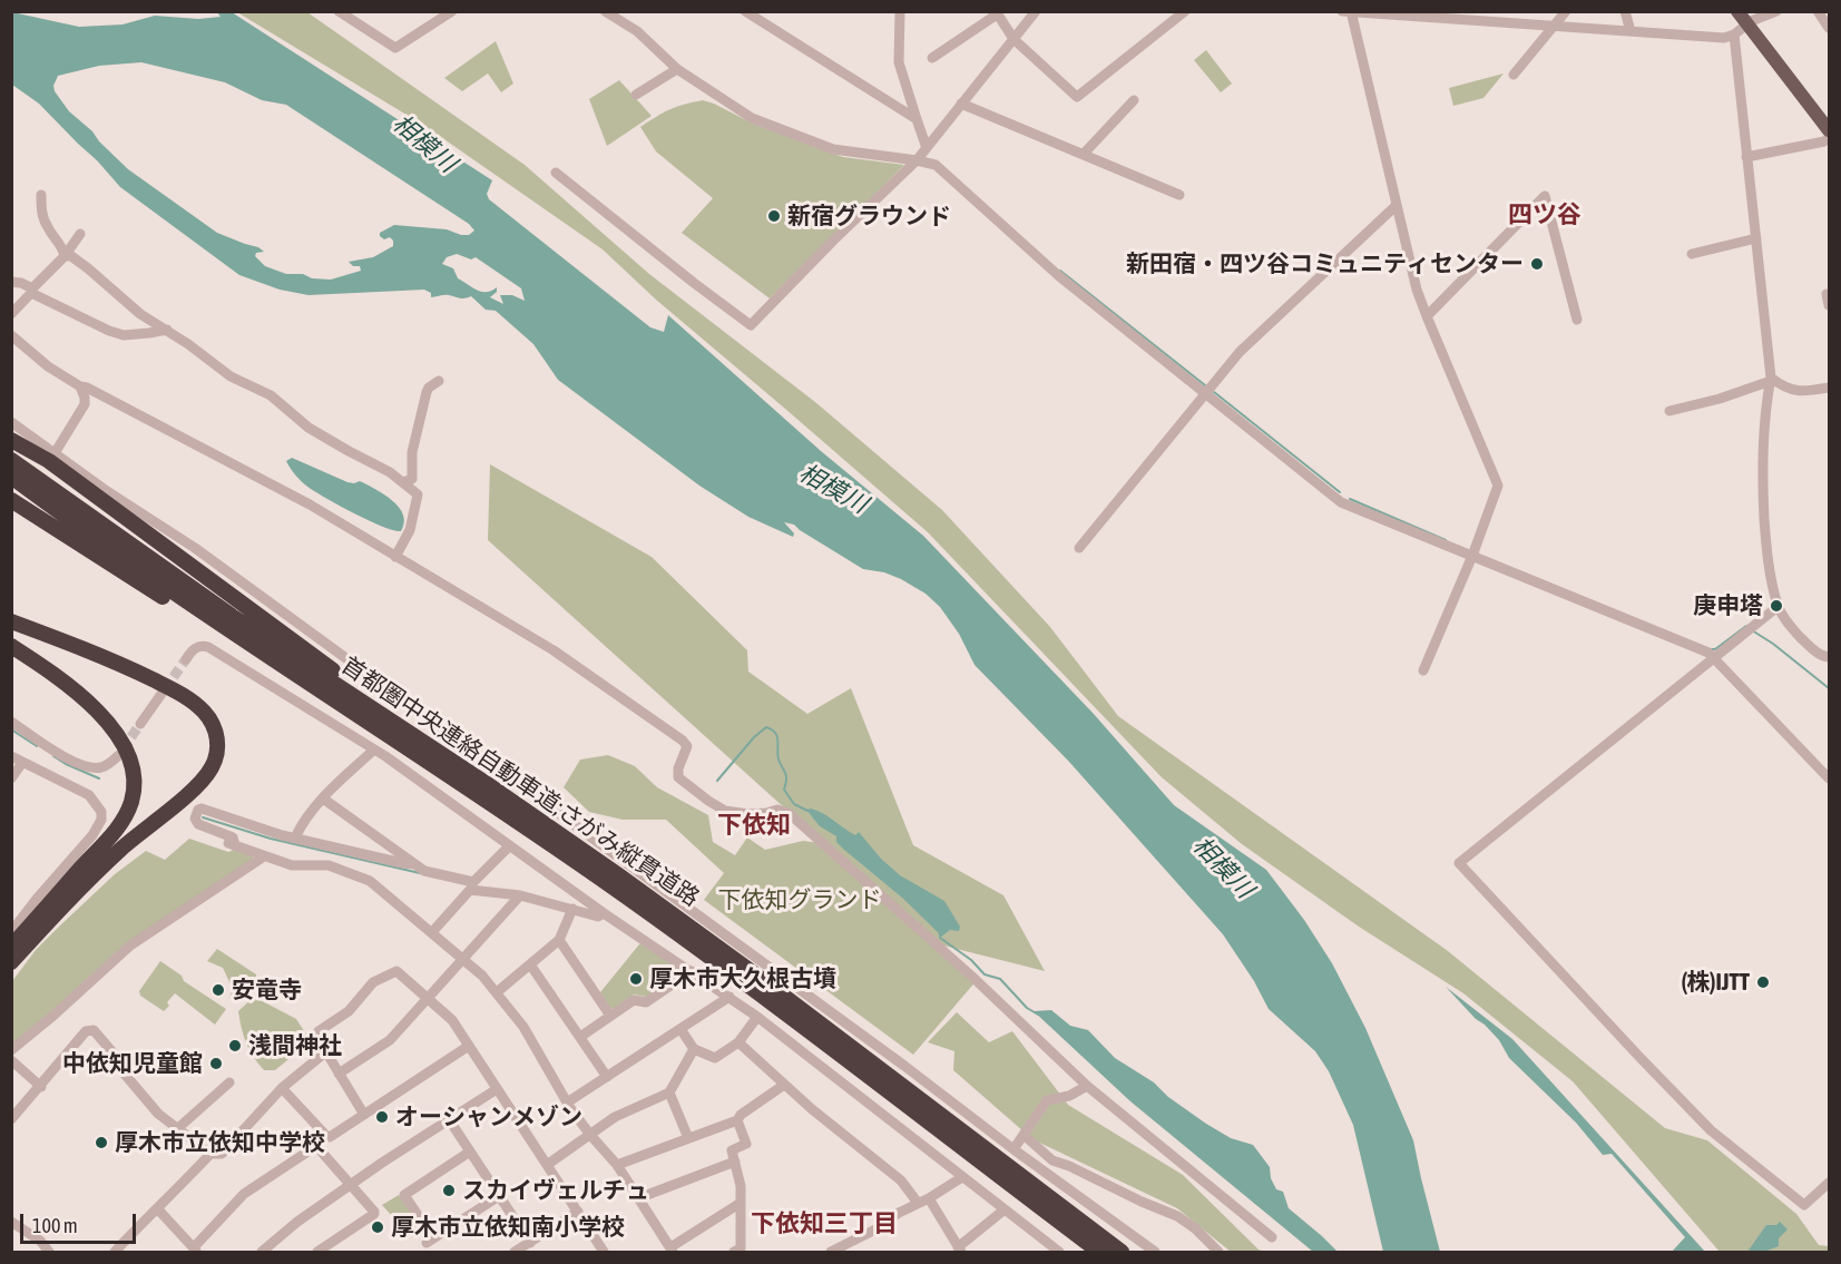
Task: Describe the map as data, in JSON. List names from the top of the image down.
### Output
{
  "streets": {
    "highway": ["首都圏中央連絡自動車道;さがみ縦貫道路"]
  },
  "districts": ["四ツ谷", "下依知", "下依知三丁目"],
  "water": ["相模川"],
  "parks": ["下依知グランド"],
  "places": [
    "新宿グラウンド",
    "新田宿・四ツ谷コミュニティセンター",
    "庚申塔",
    "厚木市大久根古墳",
    "(株)IJTT",
    "安竜寺",
    "浅間神社",
    "中依知児童館",
    "オーシャンメゾン",
    "厚木市立依知中学校",
    "スカイヴェルチュ",
    "厚木市立依知南小学校"
  ],
  "scale_bar": "100 m"
}
